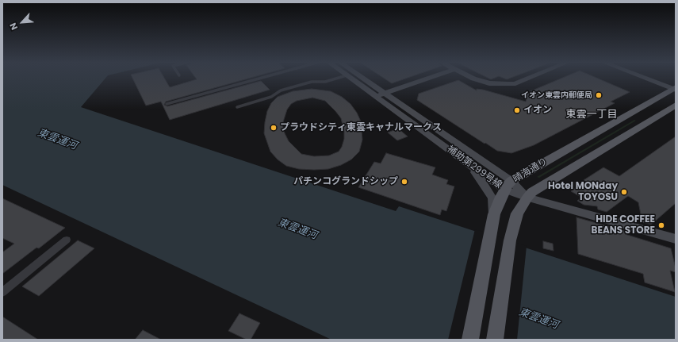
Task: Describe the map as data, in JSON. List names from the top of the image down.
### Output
{
  "streets": {
    "main road": ["晴海通り"],
    "street": ["補助第299号線"]
  },
  "crossings": [
    ["補助第299号線", "晴海通り"]
  ],
  "districts": ["東雲一丁目"],
  "water": ["東雲運河"],
  "places": [
    "イオン東雲内郵便局",
    "イオン",
    "プラウドシティ東雲キャナルマークス",
    "パチンコグランドシップ",
    "Hotel MONday TOYOSU",
    "HIDE COFFEE BEANS STORE"
  ],
  "north": "bottom left"
}
